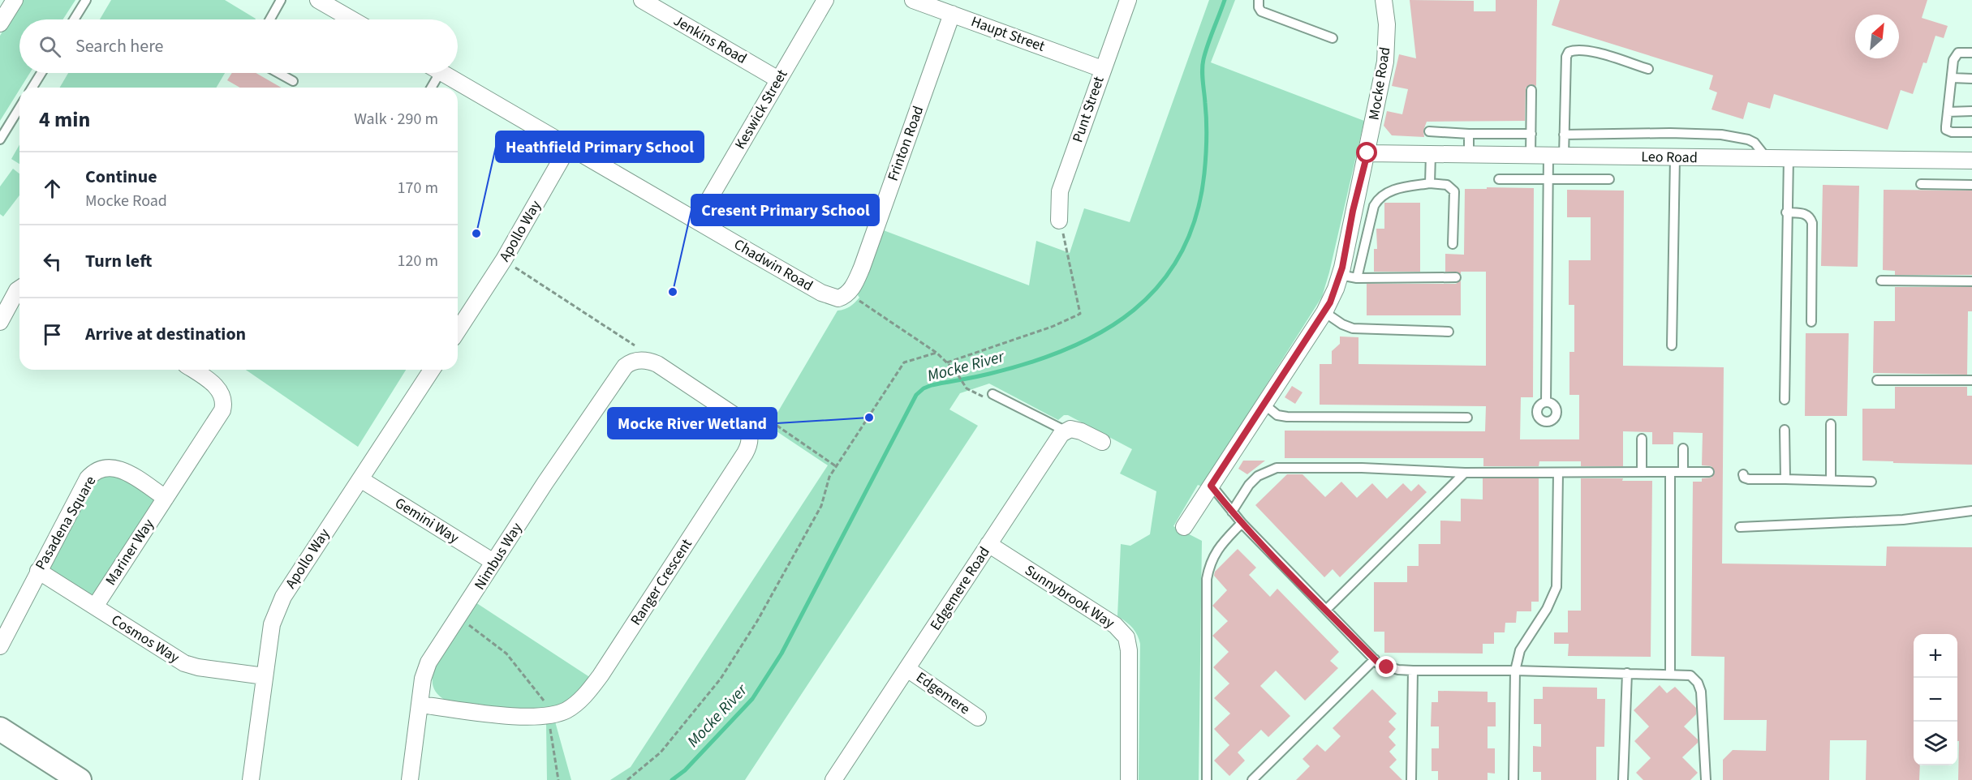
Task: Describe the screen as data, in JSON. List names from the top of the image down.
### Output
{
  "streets": {
    "street": [
      "Haupt Street",
      "Jenkins Road",
      "Mocke Road",
      "Keswick Street",
      "Punt Street",
      "Frinton Road",
      "Leo Road",
      "Apollo Way",
      "Chadwin Road",
      "Gemini Way",
      "Pasadena Square",
      "Mariner Way",
      "Nimbus Way",
      "Ranger Crescent",
      "Edgemere Road",
      "Sunnybrook Way",
      "Cosmos Way",
      "Edgemere"
    ]
  },
  "crossings": [
    ["Haupt Street", "Punt Street"],
    ["Haupt Street", "Frinton Road"],
    ["Jenkins Road", "Keswick Street"],
    ["Mocke Road", "Leo Road"],
    ["Keswick Street", "Chadwin Road"],
    ["Frinton Road", "Chadwin Road"],
    ["Apollo Way", "Chadwin Road"],
    ["Apollo Way", "Gemini Way"],
    ["Apollo Way", "Cosmos Way"],
    ["Gemini Way", "Nimbus Way"],
    ["Pasadena Square", "Mariner Way"],
    ["Pasadena Square", "Cosmos Way"],
    ["Mariner Way", "Cosmos Way"],
    ["Nimbus Way", "Ranger Crescent"],
    ["Edgemere Road", "Sunnybrook Way"],
    ["Edgemere Road", "Edgemere"]
  ],
  "water": ["Mocke River"],
  "places": ["Heathfield Primary School", "Cresent Primary School", "Mocke River Wetland"],
  "north": "top right",
  "page": {
    "search": "Search here",
    "heading": ["4 min", "Walk · 290 m"],
    "list": [
      ["Continue", "Mocke Road", "170 m"],
      ["Turn left", "120 m"],
      "Arrive at destination"
    ],
    "map_buttons": ["+", "−"]
  }
}
